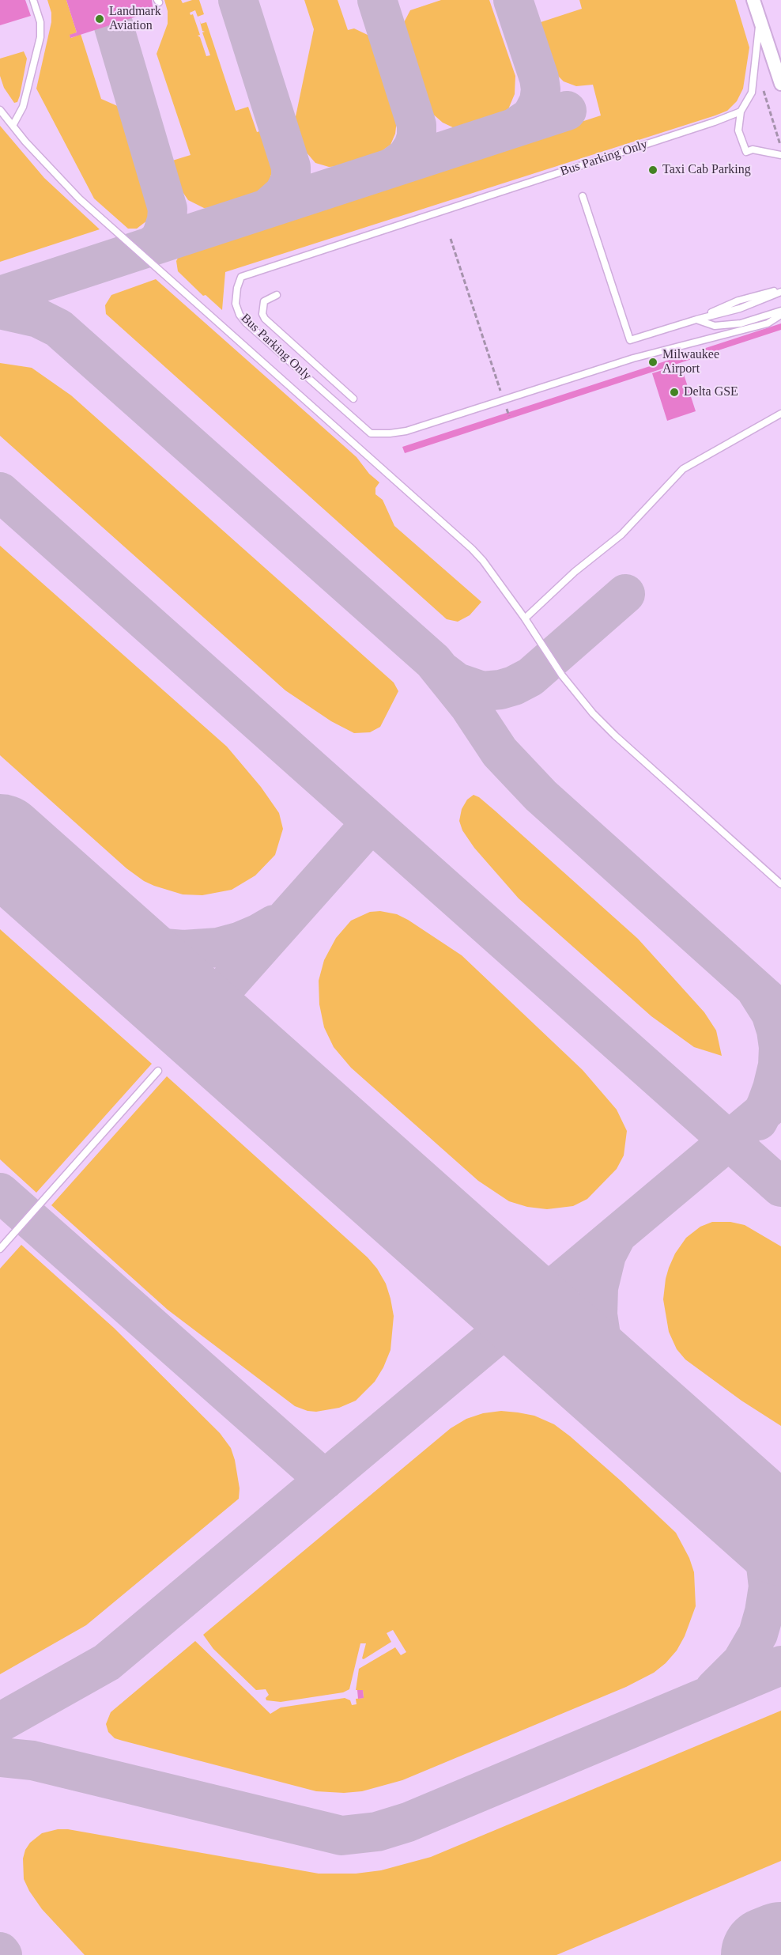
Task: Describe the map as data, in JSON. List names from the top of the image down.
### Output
{
  "streets": {
    "lane": ["Bus Parking Only"]
  },
  "places": [
    "Landmark Aviation",
    "Taxi Cab Parking",
    "Milwaukee Airport",
    "Delta GSE"
  ]
}
